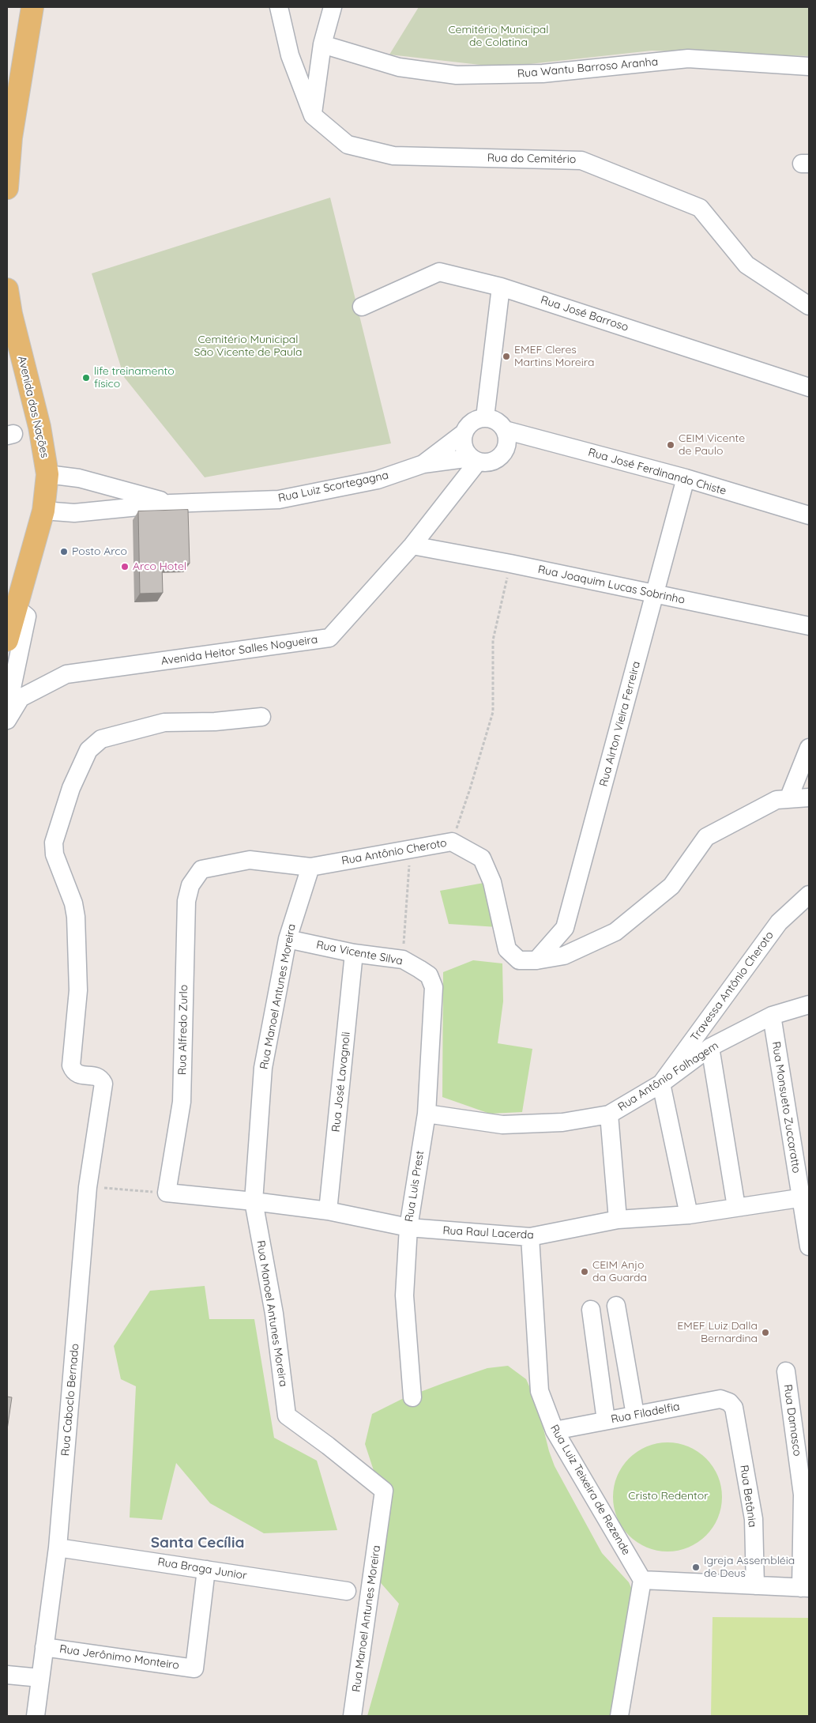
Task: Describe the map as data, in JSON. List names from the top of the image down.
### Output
{
  "streets": {
    "main road": ["Avenida das Nações"],
    "street": [
      "Rua Wantu Barroso Aranha",
      "Rua do Cemitério",
      "Rua José Barroso",
      "Rua José Ferdinando Chiste",
      "Rua Luiz Scortegagna",
      "Rua Joaquim Lucas Sobrinho",
      "Avenida Heitor Salles Nogueira",
      "Rua Airton Vieira Ferreira",
      "Rua Antônio Cheroto",
      "Rua Vicente Silva",
      "Travessa Antônio Cheroto",
      "Rua Manoel Antunes Moreira",
      "Rua Alfredo Zurlo",
      "Rua Antônio Folhagem",
      "Rua José Lavagnoli",
      "Rua Monsueto Zuccaratto",
      "Rua Luis Prest",
      "Rua Raul Lacerda",
      "Rua Caboclo Bernado",
      "Rua Filadelfia",
      "Rua Damasco",
      "Rua Luiz Teixeira de Rezende",
      "Rua Betânia",
      "Rua Braga Junior",
      "Rua Jerônimo Monteiro"
    ]
  },
  "crossings": [
    ["Avenida das Nações", "Rua Luiz Scortegagna"],
    ["Rua José Ferdinando Chiste", "Rua Luiz Scortegagna"],
    ["Rua José Ferdinando Chiste", "Avenida Heitor Salles Nogueira"],
    ["Rua José Ferdinando Chiste", "Rua Airton Vieira Ferreira"],
    ["Rua Luiz Scortegagna", "Avenida Heitor Salles Nogueira"],
    ["Rua Joaquim Lucas Sobrinho", "Avenida Heitor Salles Nogueira"],
    ["Rua Joaquim Lucas Sobrinho", "Rua Airton Vieira Ferreira"],
    ["Rua Airton Vieira Ferreira", "Rua Antônio Cheroto"],
    ["Rua Antônio Cheroto", "Rua Manoel Antunes Moreira"],
    ["Rua Antônio Cheroto", "Rua Alfredo Zurlo"],
    ["Rua Vicente Silva", "Rua Manoel Antunes Moreira"],
    ["Rua Vicente Silva", "Rua José Lavagnoli"],
    ["Rua Vicente Silva", "Rua Luis Prest"],
    ["Travessa Antônio Cheroto", "Rua Antônio Folhagem"],
    ["Rua Manoel Antunes Moreira", "Rua Raul Lacerda"],
    ["Rua Alfredo Zurlo", "Rua Raul Lacerda"],
    ["Rua Antônio Folhagem", "Rua Monsueto Zuccaratto"],
    ["Rua Antônio Folhagem", "Rua Luis Prest"],
    ["Rua José Lavagnoli", "Rua Raul Lacerda"],
    ["Rua Monsueto Zuccaratto", "Rua Raul Lacerda"],
    ["Rua Luis Prest", "Rua Raul Lacerda"],
    ["Rua Raul Lacerda", "Rua Luiz Teixeira de Rezende"],
    ["Rua Caboclo Bernado", "Rua Braga Junior"],
    ["Rua Caboclo Bernado", "Rua Jerônimo Monteiro"],
    ["Rua Filadelfia", "Rua Luiz Teixeira de Rezende"],
    ["Rua Filadelfia", "Rua Betânia"],
    ["Rua Braga Junior", "Rua Jerônimo Monteiro"]
  ],
  "districts": ["Santa Cecília"],
  "parks": ["Cemitério Municipal de Colatina", "Cemitério Municipal São Vicente de Paula", "Cristo Redentor"],
  "places": [
    "EMEF Cleres Martins Moreira",
    "life treinamento físico",
    "CEIM Vicente de Paulo",
    "Posto Arco",
    "Arco Hotel",
    "CEIM Anjo da Guarda",
    "EMEF Luiz Dalla Bernardina",
    "Igreja Assembléia de Deus"
  ]
}
